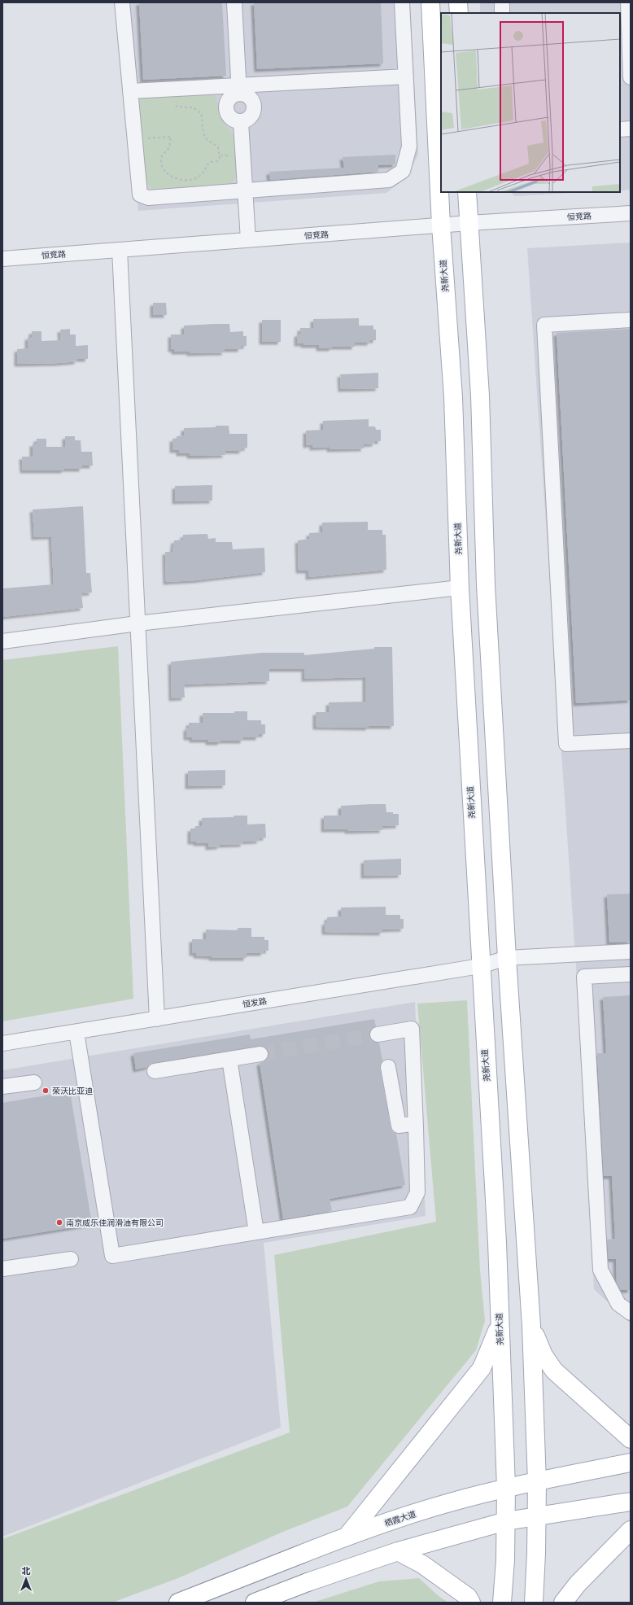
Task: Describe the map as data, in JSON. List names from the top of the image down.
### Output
{
  "streets": {
    "main road": ["尧新大道", "栖霞大道"],
    "street": ["恒竞路", "恒发路"]
  },
  "crossings": [
    ["恒竞路", "尧新大道"],
    ["尧新大道", "恒发路"],
    ["尧新大道", "栖霞大道"]
  ],
  "places": ["荣沃比亚迪", "南京威乐佳润滑油有限公司"],
  "north": "top"
}
